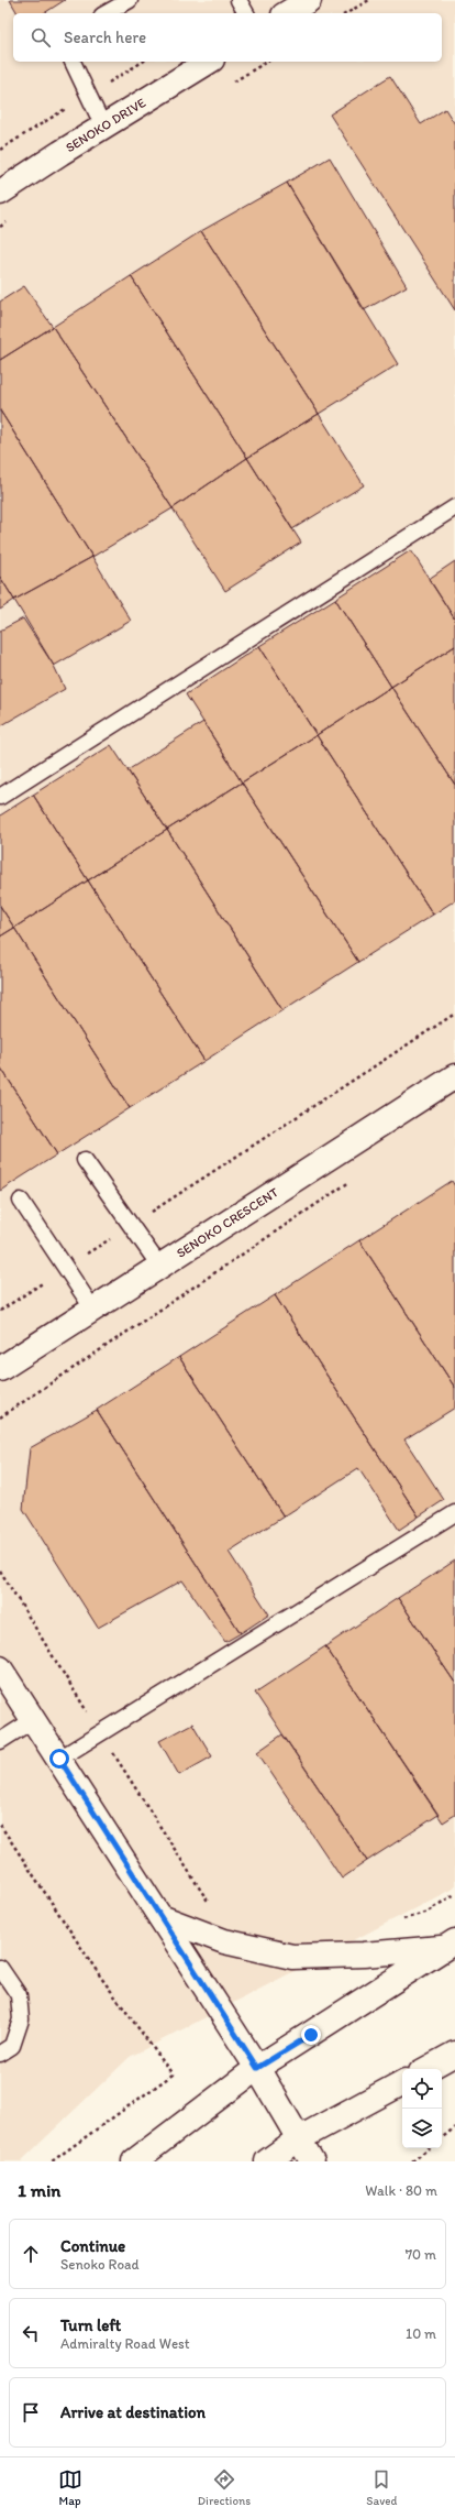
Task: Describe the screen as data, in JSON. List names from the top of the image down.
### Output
{
  "streets": {
    "street": ["SENOKO DRIVE", "SENOKO CRESCENT"]
  },
  "page": {
    "search": "Search here",
    "heading": ["1 min", "Walk · 80 m"],
    "list": [
      ["Continue", "Senoko Road", "70 m"],
      ["Turn left", "Admiralty Road West", "10 m"],
      "Arrive at destination"
    ],
    "nav": ["Map", "Directions", "Saved"]
  }
}
